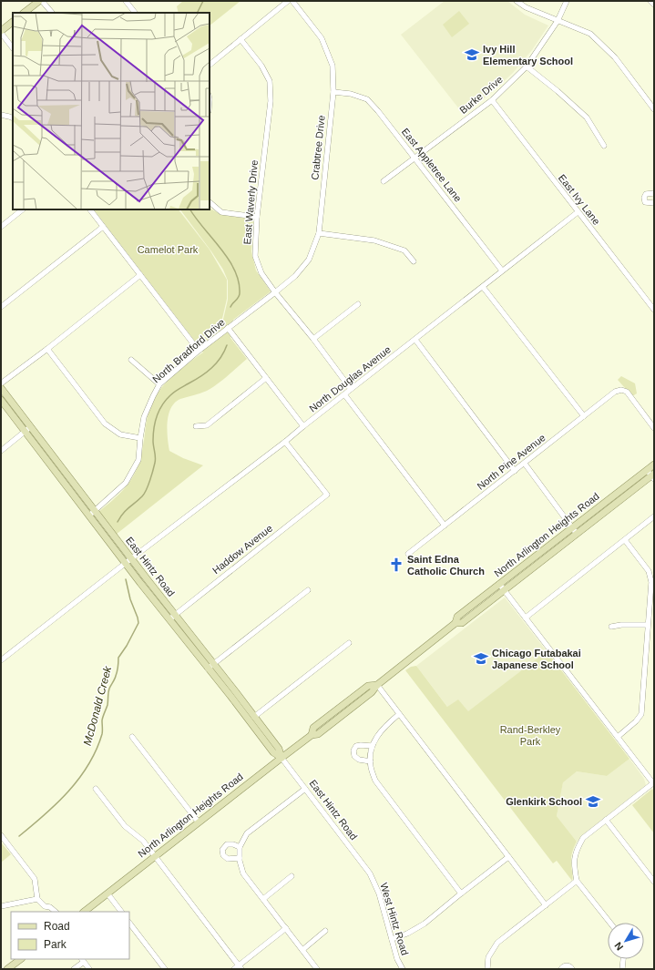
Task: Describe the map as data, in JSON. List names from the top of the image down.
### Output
{
  "streets": {
    "main road": ["North Arlington Heights Road", "East Hintz Road"],
    "street": [
      "Burke Drive",
      "Crabtree Drive",
      "East Appletree Lane",
      "East Ivy Lane",
      "East Waverly Drive",
      "North Bradford Drive",
      "North Douglas Avenue",
      "North Pine Avenue",
      "Haddow Avenue",
      "West Hintz Road"
    ]
  },
  "crossings": [
    ["Burke Drive", "East Appletree Lane"],
    ["Burke Drive", "East Ivy Lane"],
    ["Crabtree Drive", "East Appletree Lane"],
    ["Crabtree Drive", "East Waverly Drive"],
    ["Crabtree Drive", "North Bradford Drive"],
    ["East Appletree Lane", "North Douglas Avenue"],
    ["East Ivy Lane", "North Douglas Avenue"],
    ["East Waverly Drive", "North Bradford Drive"],
    ["East Waverly Drive", "North Douglas Avenue"],
    ["North Bradford Drive", "East Hintz Road"],
    ["North Douglas Avenue", "Haddow Avenue"],
    ["North Douglas Avenue", "East Hintz Road"],
    ["North Arlington Heights Road", "East Hintz Road"],
    ["Haddow Avenue", "East Hintz Road"],
    ["East Hintz Road", "West Hintz Road"]
  ],
  "water": ["McDonald Creek"],
  "parks": ["Camelot Park", "Rand-Berkley Park"],
  "places": {
    "school or university": ["Ivy Hill Elementary School", "Chicago Futabakai Japanese School", "Glenkirk School"],
    "church": ["Saint Edna Catholic Church"]
  },
  "legend": ["Road", "Park"],
  "north": "bottom left"
}
